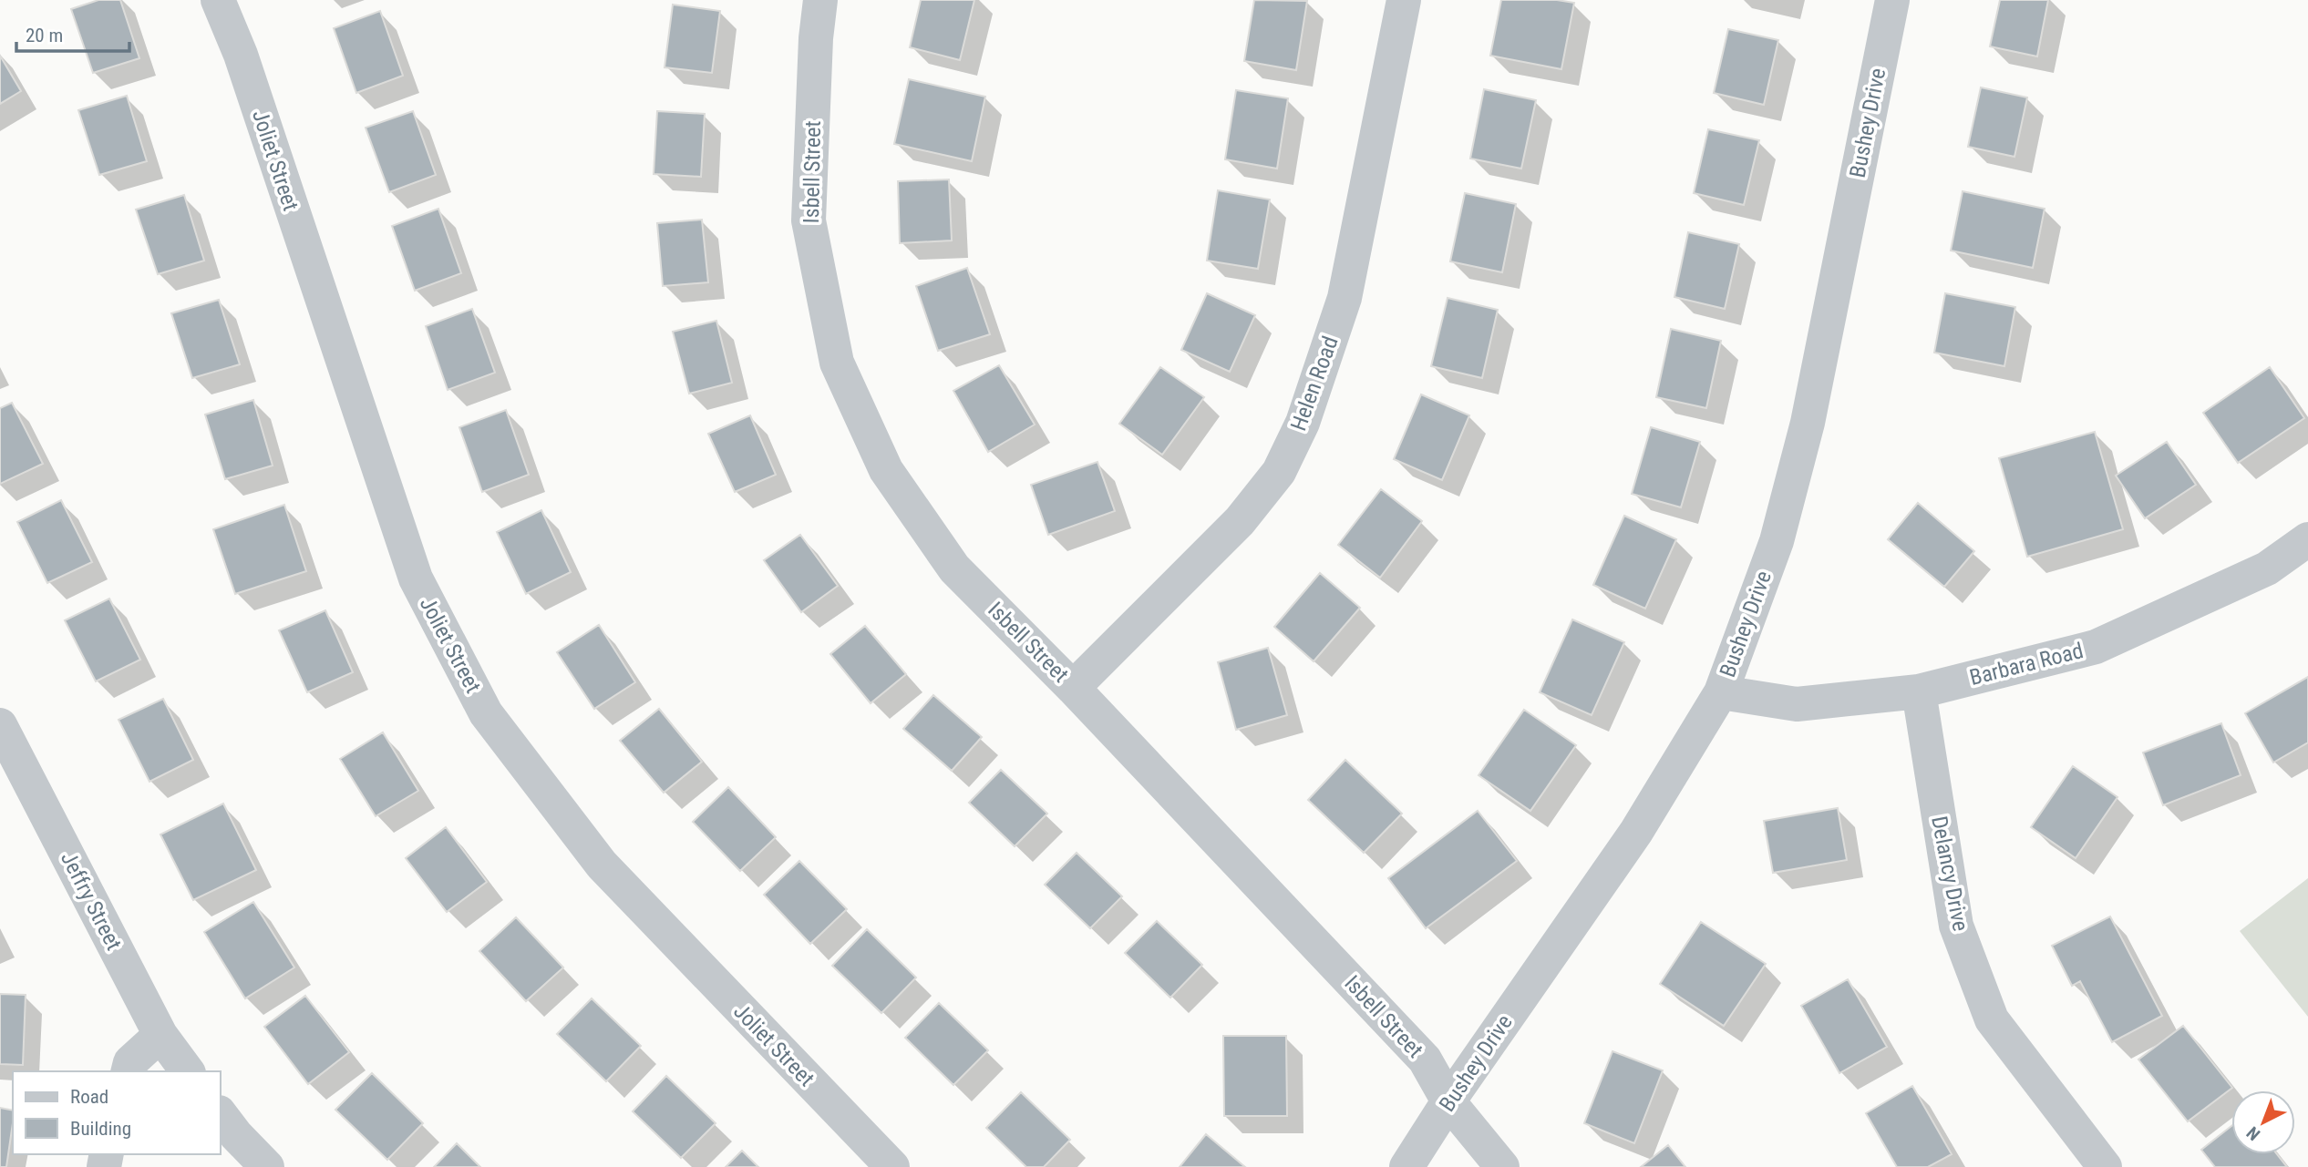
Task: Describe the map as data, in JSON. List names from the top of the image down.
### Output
{
  "streets": {
    "street": [
      "Bushey Drive",
      "Joliet Street",
      "Isbell Street",
      "Helen Road",
      "Barbara Road",
      "Delancy Drive",
      "Jeffry Street"
    ]
  },
  "crossings": [
    ["Bushey Drive", "Isbell Street"],
    ["Bushey Drive", "Barbara Road"],
    ["Isbell Street", "Helen Road"],
    ["Barbara Road", "Delancy Drive"]
  ],
  "legend": ["Road", "Building"],
  "scale_bar": "20 m",
  "north": "bottom left"
}
